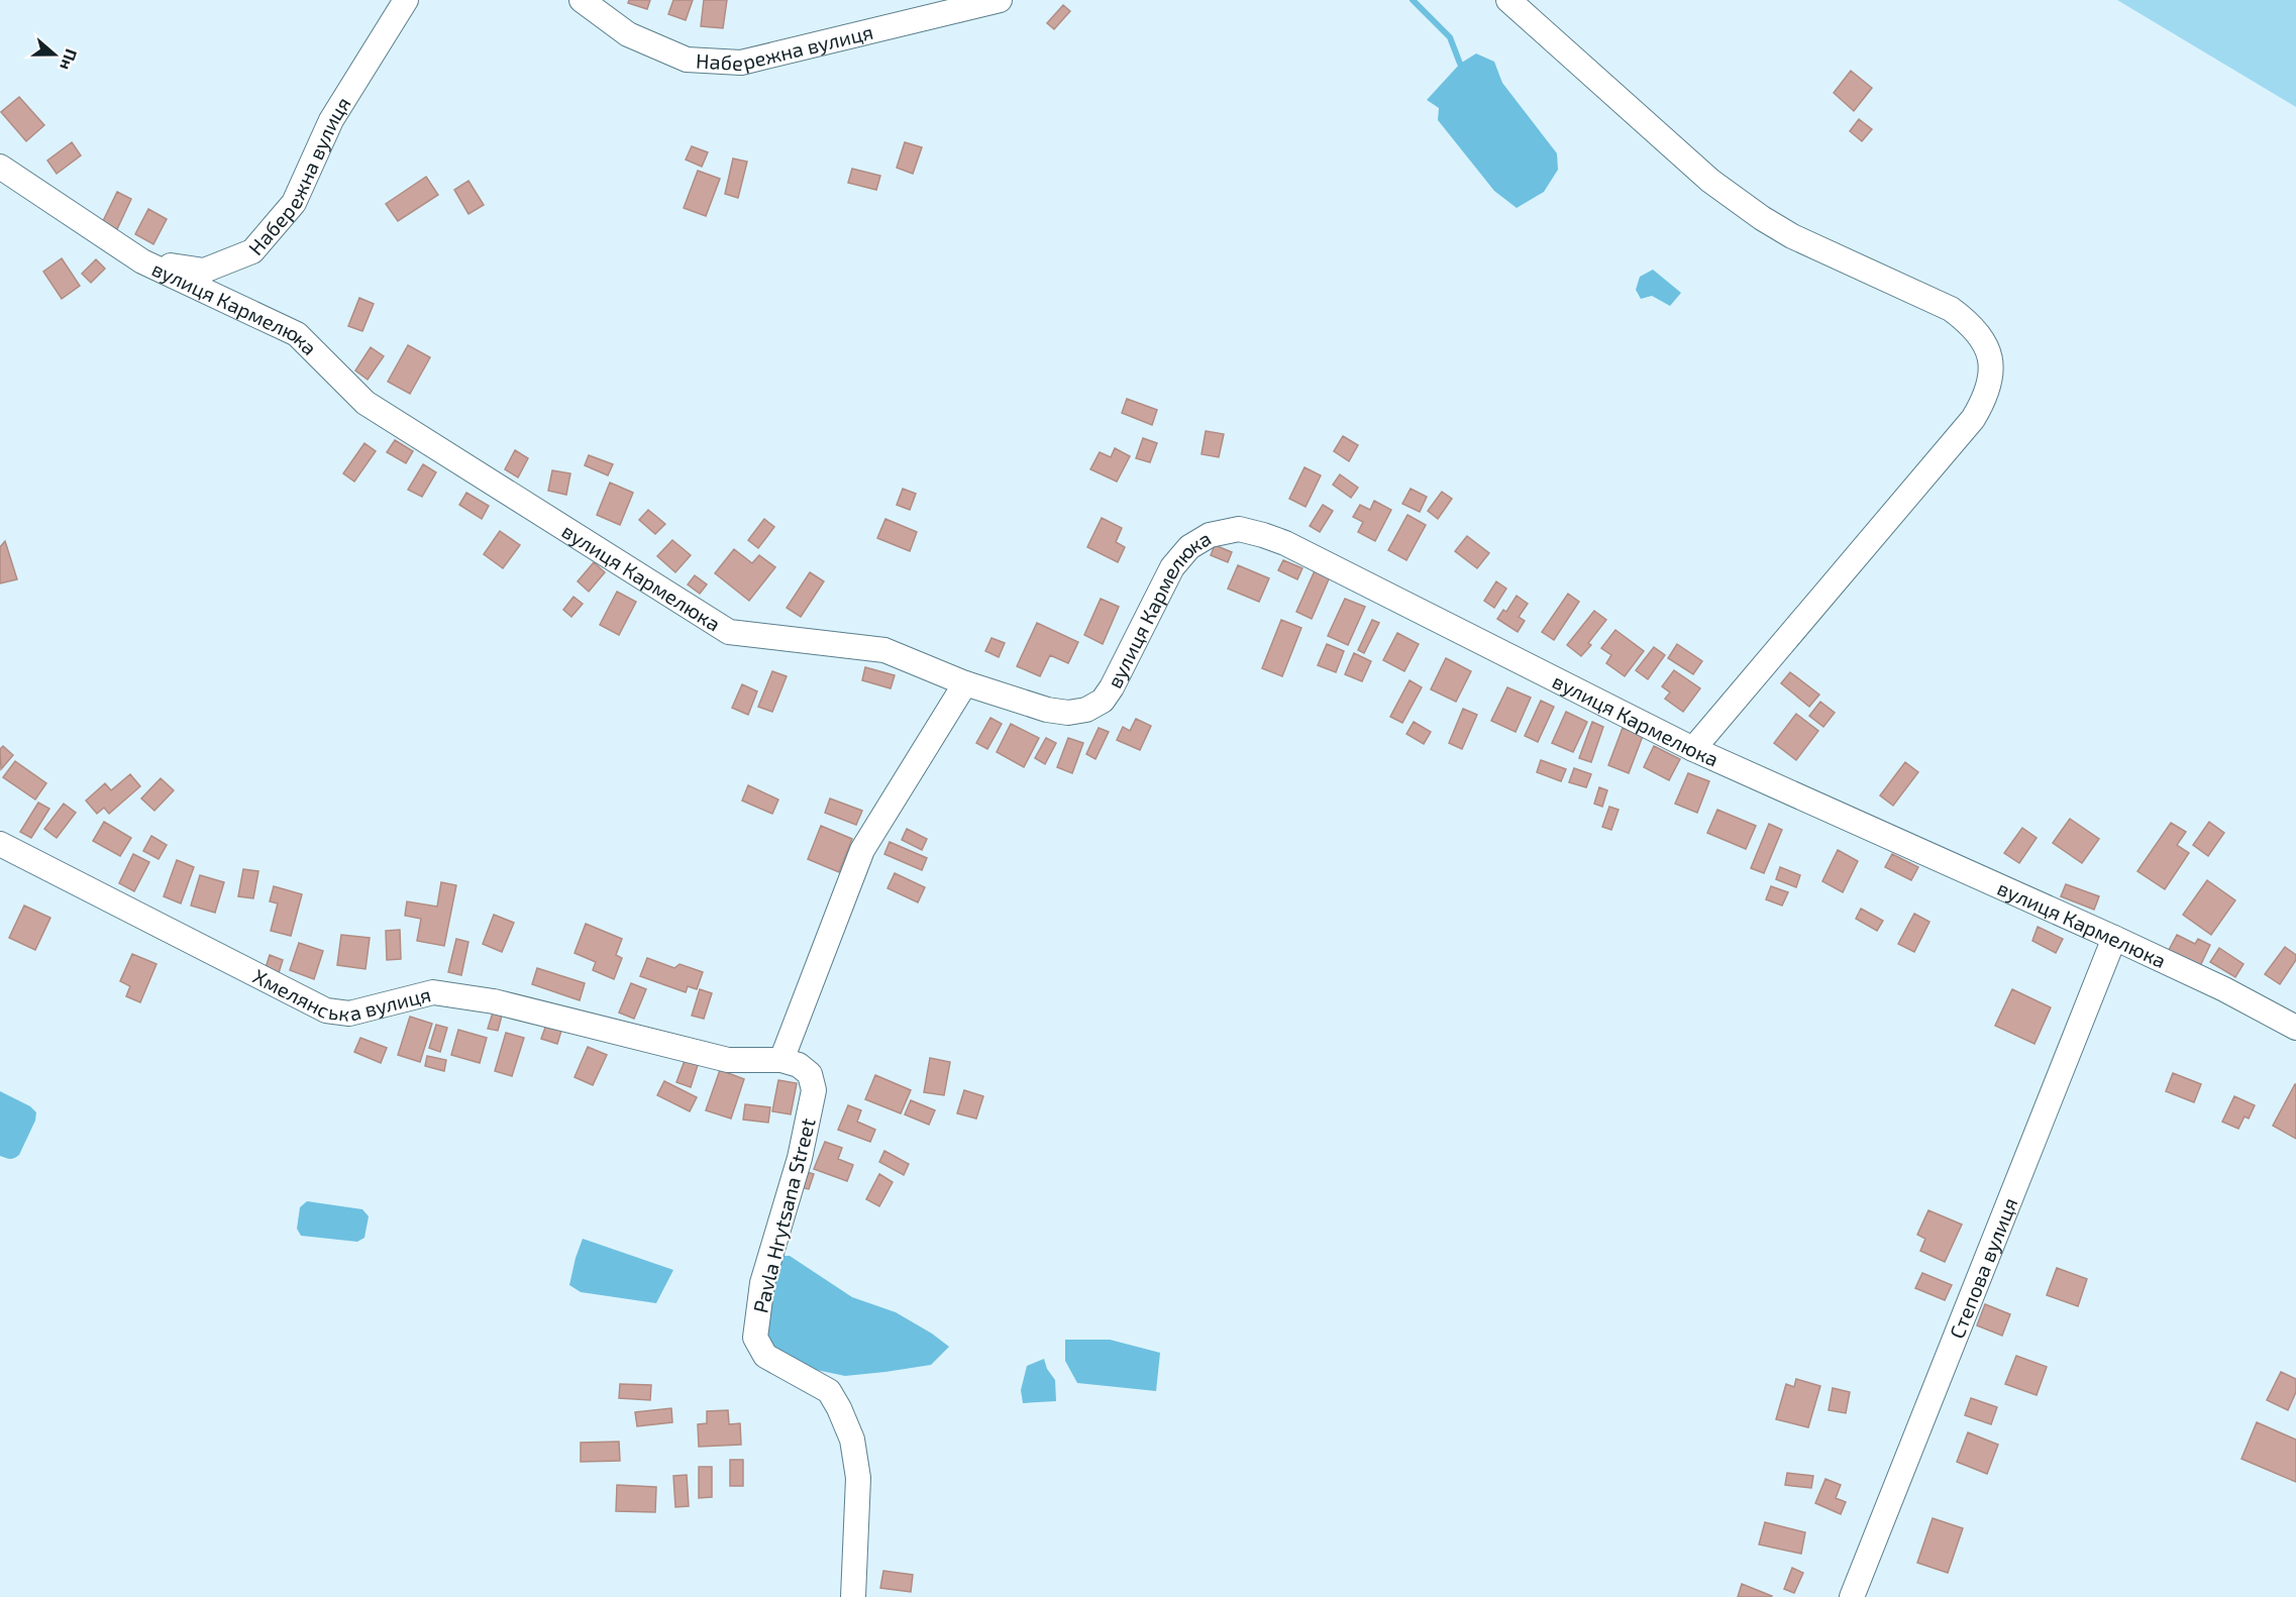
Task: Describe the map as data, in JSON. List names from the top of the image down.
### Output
{
  "streets": {
    "street": [
      "Набережна вулиця",
      "вулиця Кармелюка",
      "Хмелянська вулиця",
      "Pavla Hrytsana Street",
      "Степова вулиця"
    ]
  },
  "crossings": [
    ["Набережна вулиця", "вулиця Кармелюка"],
    ["вулиця Кармелюка", "Степова вулиця"],
    ["Хмелянська вулиця", "Pavla Hrytsana Street"]
  ],
  "north": "right"
}
